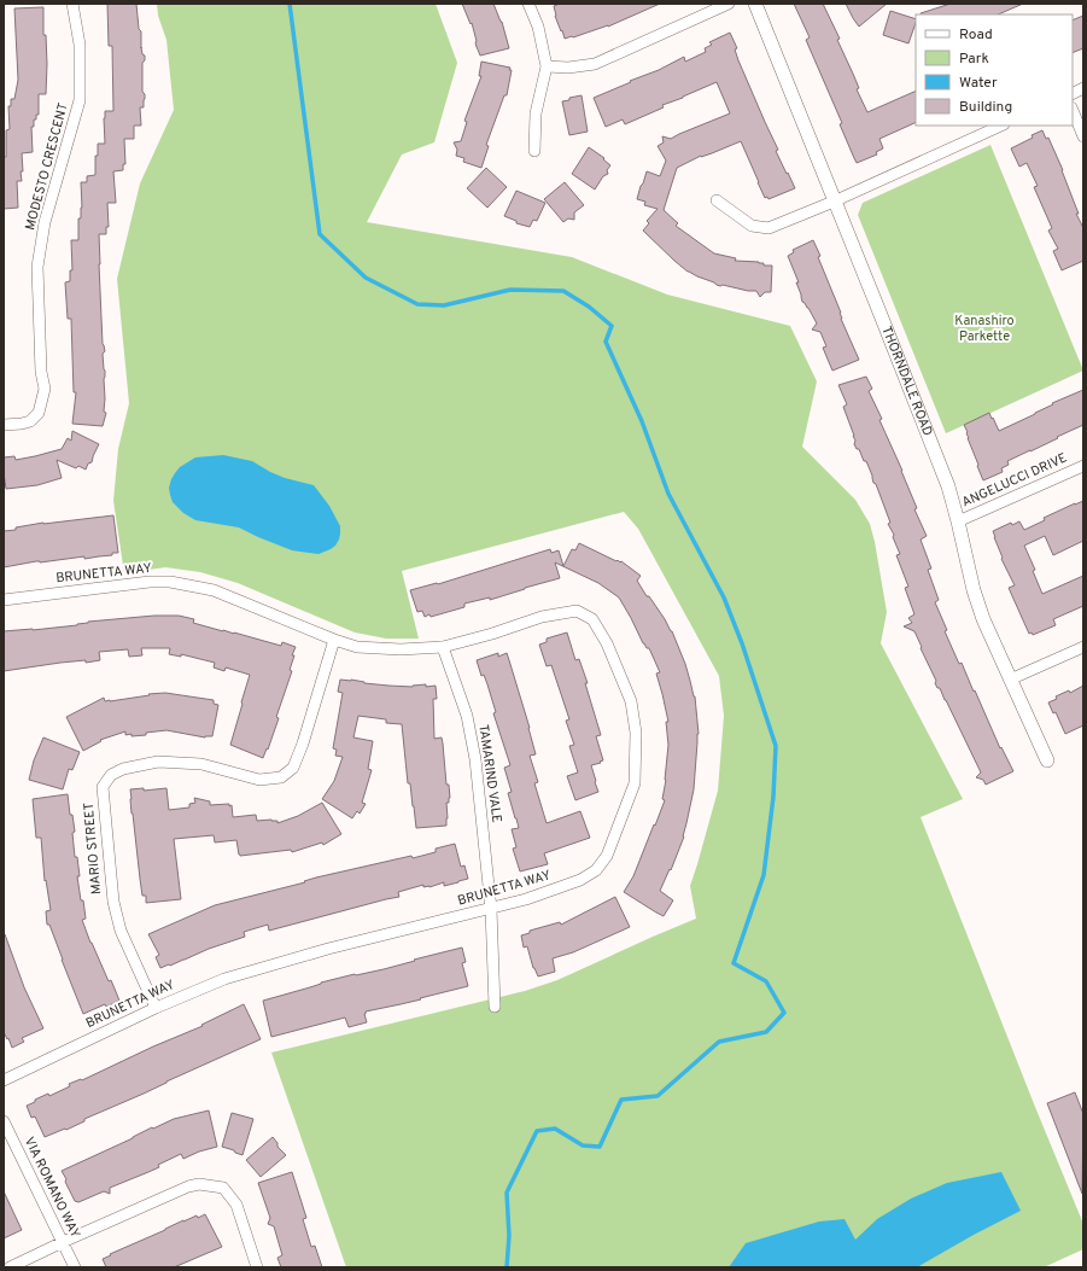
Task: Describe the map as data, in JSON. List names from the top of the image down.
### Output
{
  "streets": {
    "street": [
      "MODESTO CRESCENT",
      "THORNDALE ROAD",
      "ANGELUCCI DRIVE",
      "BRUNETTA WAY",
      "TAMARIND VALE",
      "MARIO STREET",
      "VIA ROMANO WAY"
    ]
  },
  "crossings": [
    ["THORNDALE ROAD", "ANGELUCCI DRIVE"],
    ["BRUNETTA WAY", "TAMARIND VALE"],
    ["BRUNETTA WAY", "MARIO STREET"]
  ],
  "parks": ["Kanashiro Parkette"],
  "legend": [
    "Road",
    "Park",
    "Water",
    "Building"
  ]
}
